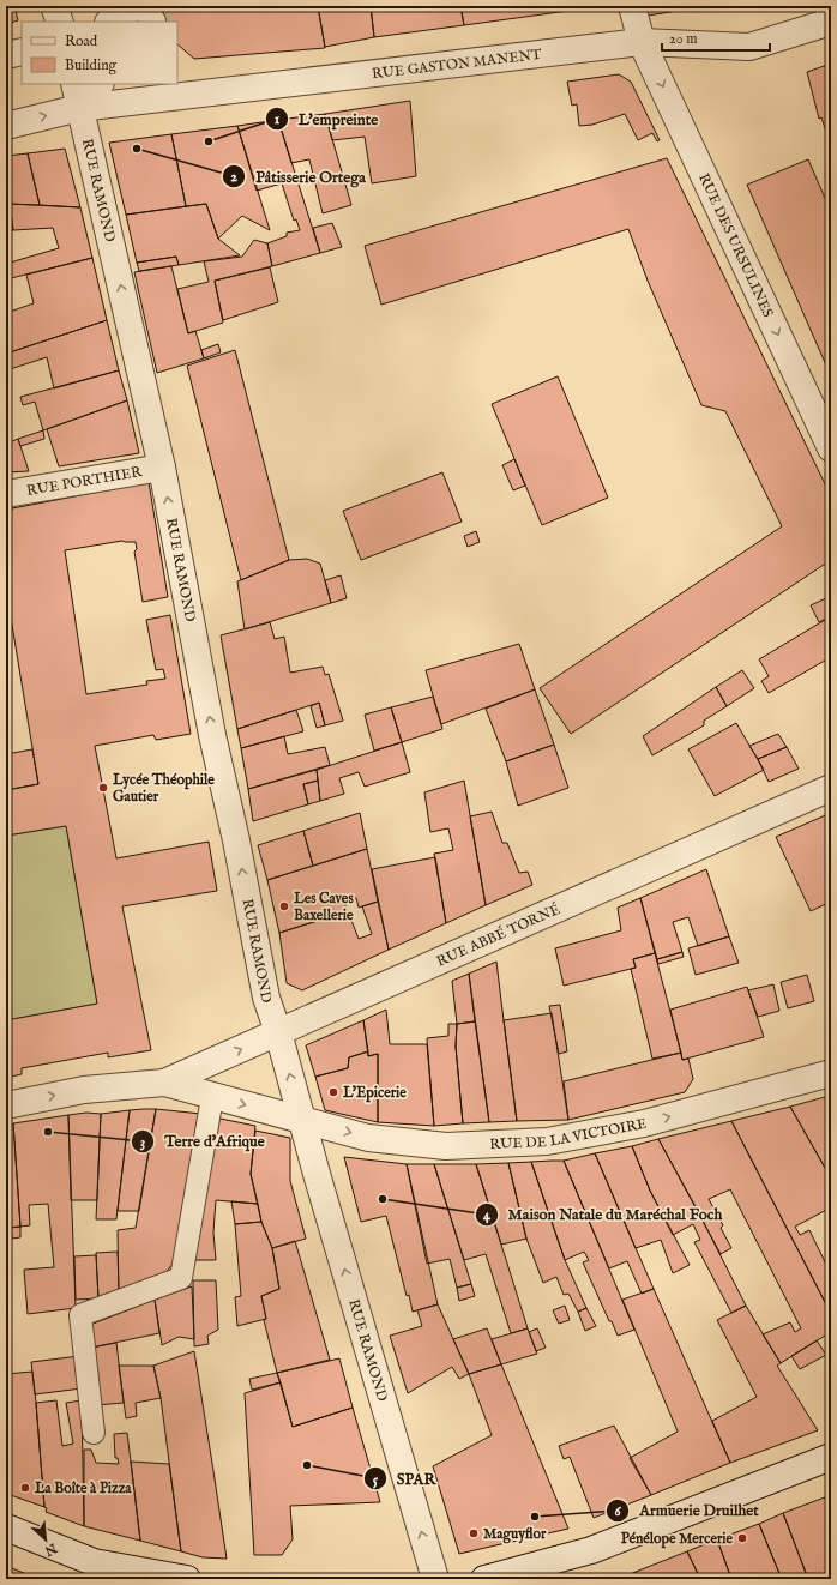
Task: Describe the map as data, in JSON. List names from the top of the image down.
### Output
{
  "streets": {
    "street": [
      "RUE GASTON MANENT",
      "RUE RAMOND",
      "RUE DES URSULINES",
      "RUE PORTHIER",
      "RUE ABBÉ TORNÉ",
      "RUE DE LA VICTOIRE"
    ]
  },
  "crossings": [
    ["RUE GASTON MANENT", "RUE RAMOND"],
    ["RUE GASTON MANENT", "RUE DES URSULINES"],
    ["RUE RAMOND", "RUE PORTHIER"],
    ["RUE RAMOND", "RUE ABBÉ TORNÉ"],
    ["RUE RAMOND", "RUE DE LA VICTOIRE"],
    ["RUE ABBÉ TORNÉ", "RUE DE LA VICTOIRE"]
  ],
  "one_way": [
    "RUE RAMOND",
    "RUE DES URSULINES",
    "RUE ABBÉ TORNÉ",
    "RUE DE LA VICTOIRE"
  ],
  "places": [
    "L'empreinte",
    "Pâtisserie Ortega",
    "Lycée Théophile Gautier",
    "Les Caves Baxellerie",
    "L'Epicerie",
    "Terre d'Afrique",
    "Maison Natale du Maréchal Foch",
    "SPAR",
    "La Boîte à Pizza",
    "Armuerie Druilhet",
    "Maguyflor",
    "Pénélope Mercerie"
  ],
  "legend": ["Road", "Building"],
  "scale_bar": "20 m",
  "north": "bottom right"
}
